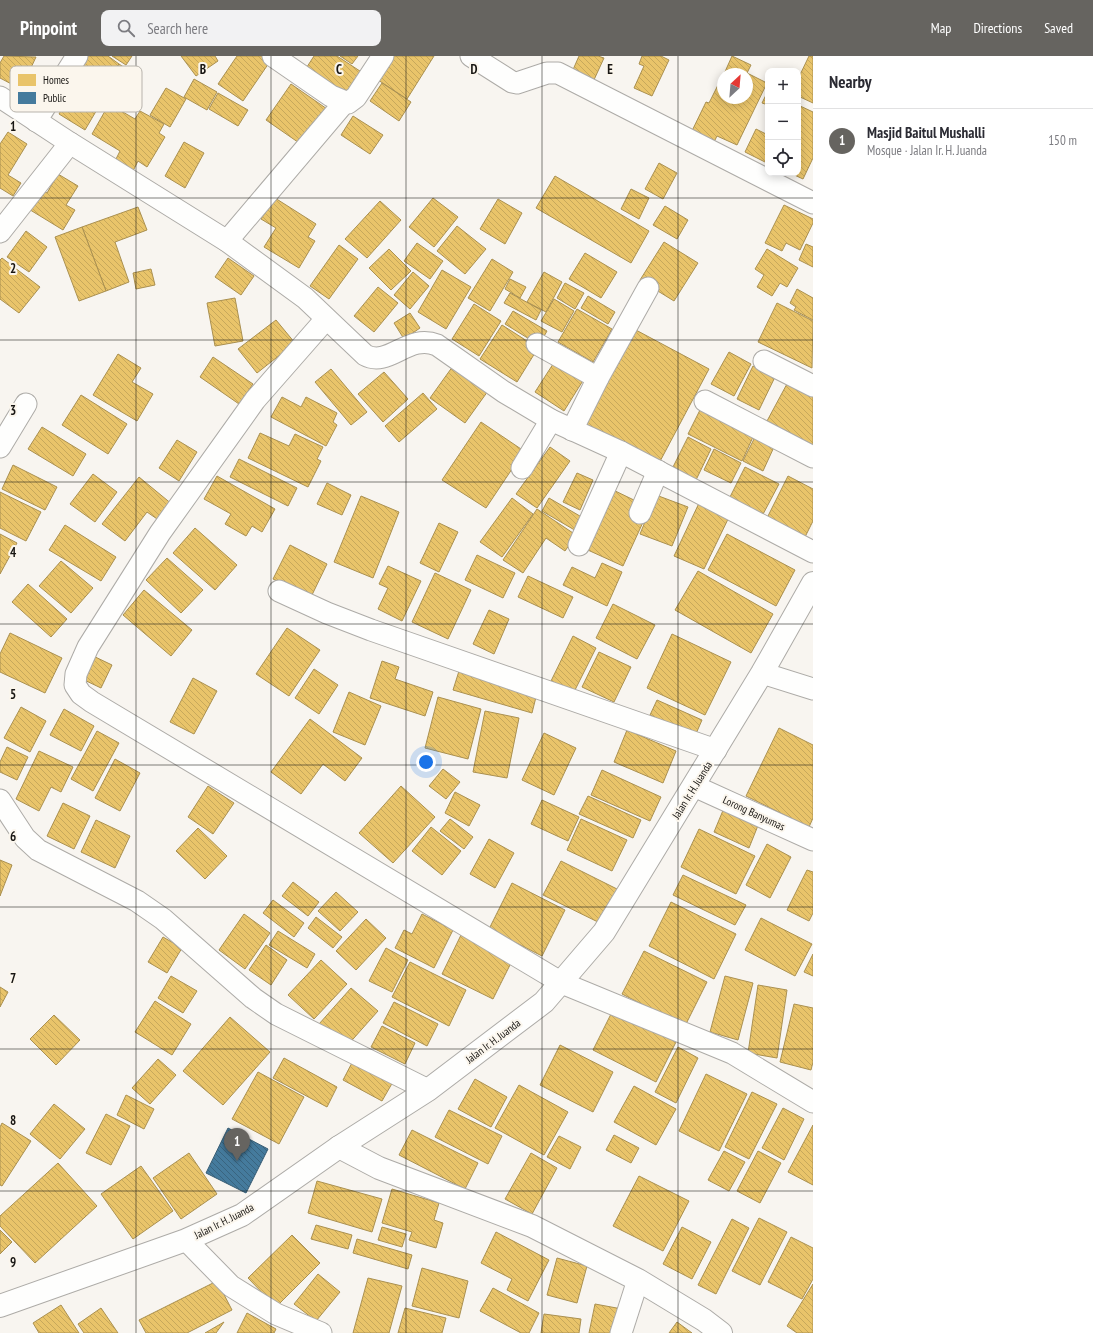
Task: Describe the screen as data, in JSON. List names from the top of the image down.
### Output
{
  "streets": {
    "main road": ["Jalan Ir. H. Juanda"],
    "street": ["Lorong Banyumas"]
  },
  "crossings": [
    ["Jalan Ir. H. Juanda", "Lorong Banyumas"]
  ],
  "legend": ["Homes", "Public"],
  "north": "top right",
  "page": {
    "header": "Pinpoint",
    "search": "Search here",
    "nav": ["Map", "Directions", "Saved"],
    "heading": "Nearby",
    "map_buttons": ["+", "−"],
    "list": [
      {
        "mark": "1",
        "name": "Masjid Baitul Mushalli",
        "note": "Mosque · Jalan Ir. H. Juanda",
        "value": "150 m"
      }
    ],
    "pins": "1"
  },
  "grid": {
    "columns": [
      "B",
      "C",
      "D",
      "E"
    ],
    "rows": [
      "1",
      "2",
      "3",
      "4",
      "5",
      "6",
      "7",
      "8",
      "9"
    ]
  }
}
